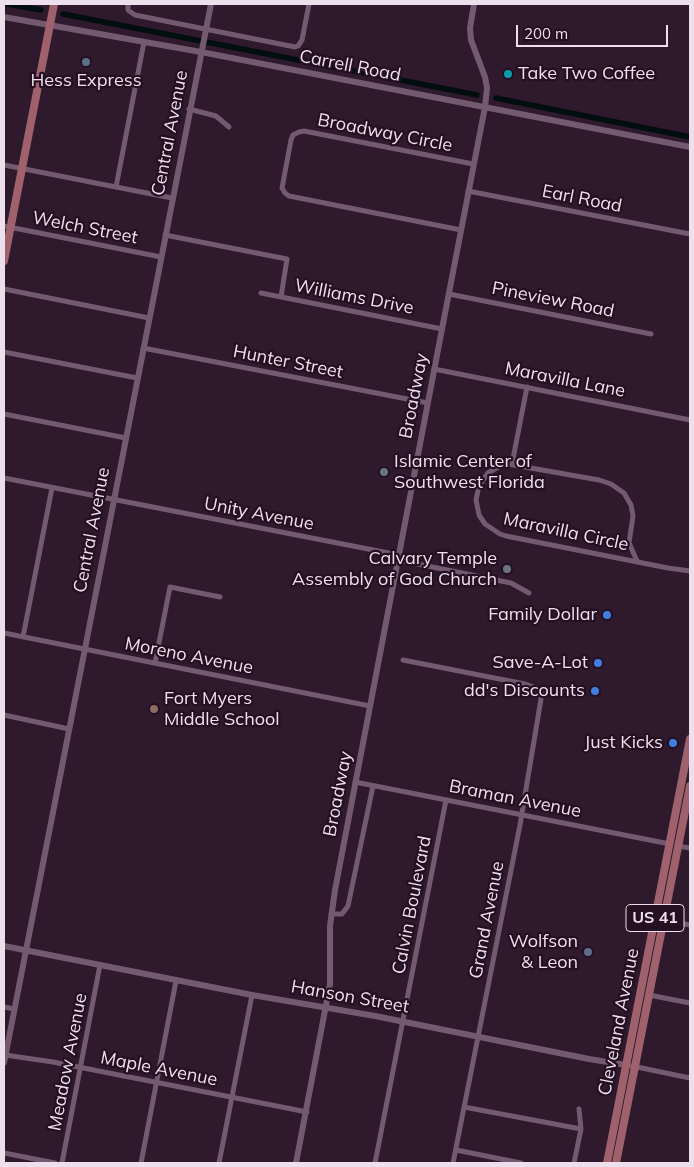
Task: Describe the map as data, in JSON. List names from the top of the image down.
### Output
{
  "streets": {
    "main road": ["US 41", "Cleveland Avenue"],
    "street": [
      "Carrell Road",
      "Central Avenue",
      "Broadway Circle",
      "Earl Road",
      "Welch Street",
      "Williams Drive",
      "Pineview Road",
      "Hunter Street",
      "Maravilla Lane",
      "Broadway",
      "Unity Avenue",
      "Maravilla Circle",
      "Moreno Avenue",
      "Braman Avenue",
      "Calvin Boulevard",
      "Grand Avenue",
      "Hanson Street",
      "Meadow Avenue",
      "Maple Avenue"
    ]
  },
  "crossings": [
    ["Carrell Road", "Central Avenue"],
    ["Carrell Road", "Broadway"],
    ["Central Avenue", "Welch Street"],
    ["Central Avenue", "Hunter Street"],
    ["Central Avenue", "Unity Avenue"],
    ["Central Avenue", "Moreno Avenue"],
    ["Central Avenue", "Hanson Street"],
    ["Central Avenue", "Maple Avenue"],
    ["Broadway Circle", "Broadway"],
    ["Earl Road", "Broadway"],
    ["Williams Drive", "Broadway"],
    ["Pineview Road", "Broadway"],
    ["Hunter Street", "Broadway"],
    ["Maravilla Lane", "Broadway"],
    ["Broadway", "Unity Avenue"],
    ["Broadway", "Moreno Avenue"],
    ["Broadway", "Braman Avenue"],
    ["Broadway", "Hanson Street"],
    ["Broadway", "Maple Avenue"],
    ["Braman Avenue", "Calvin Boulevard"],
    ["Braman Avenue", "Grand Avenue"],
    ["Braman Avenue", "Cleveland Avenue"],
    ["Calvin Boulevard", "Hanson Street"],
    ["Grand Avenue", "Hanson Street"],
    ["Hanson Street", "Cleveland Avenue"],
    ["Hanson Street", "Meadow Avenue"],
    ["Meadow Avenue", "Maple Avenue"]
  ],
  "places": [
    "Hess Express",
    "Take Two Coffee",
    "Islamic Center of Southwest Florida",
    "Calvary Temple Assembly of God Church",
    "Family Dollar",
    "Save-A-Lot",
    "dd's Discounts",
    "Fort Myers Middle School",
    "Just Kicks",
    "Wolfson & Leon"
  ],
  "scale_bar": "200 m"
}
